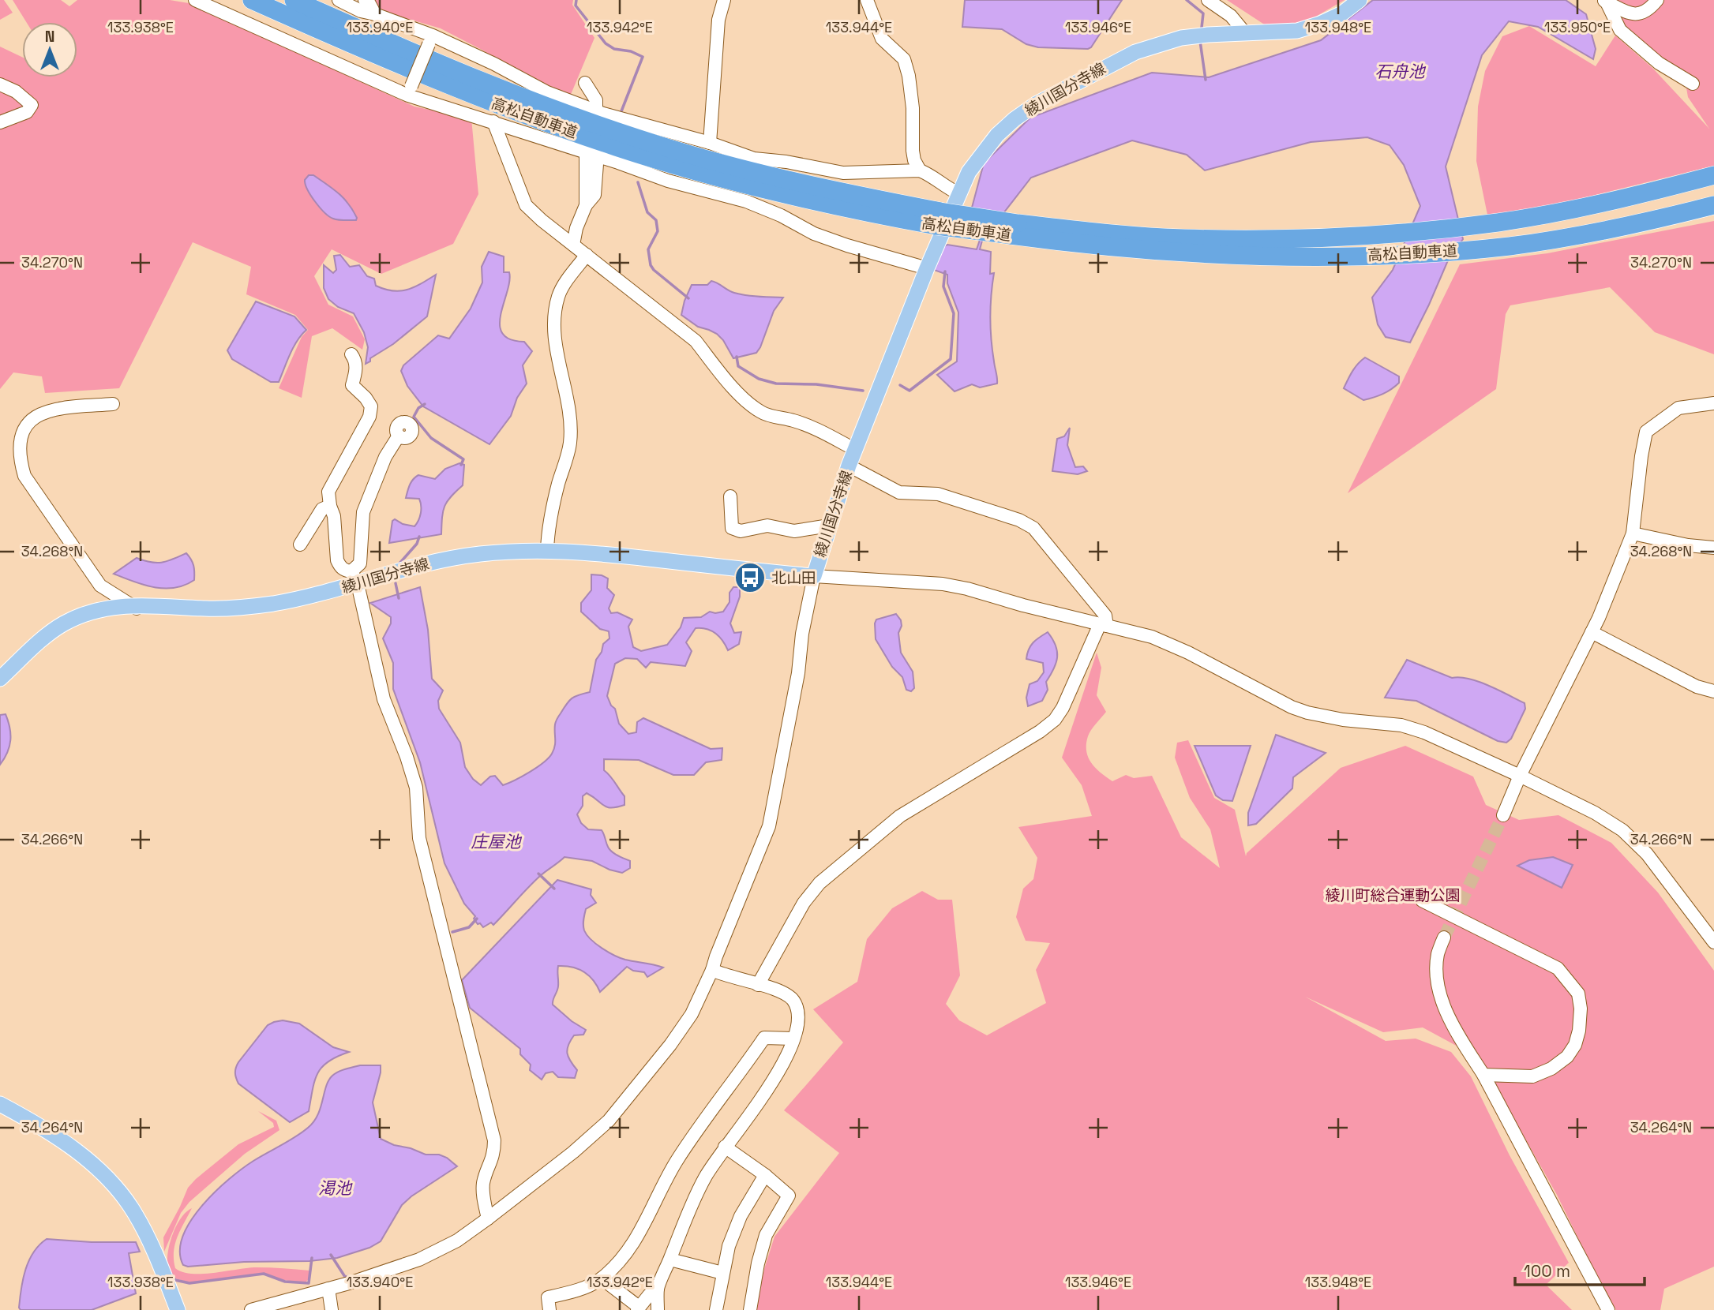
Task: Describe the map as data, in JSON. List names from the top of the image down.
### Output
{
  "streets": {
    "highway": ["高松自動車道"],
    "main road": ["綾川国分寺線"]
  },
  "water": ["石舟池", "庄屋池", "渇池"],
  "parks": ["綾川町総合運動公園"],
  "places": {
    "bus stop": ["北山田"]
  },
  "scale_bar": "100 m",
  "north": "top",
  "coordinates": [
    "133.938°E",
    "133.940°E",
    "133.942°E",
    "133.944°E",
    "133.946°E",
    "133.948°E",
    "133.950°E",
    "34.270°N",
    "34.268°N",
    "34.266°N",
    "34.264°N"
  ]
}
